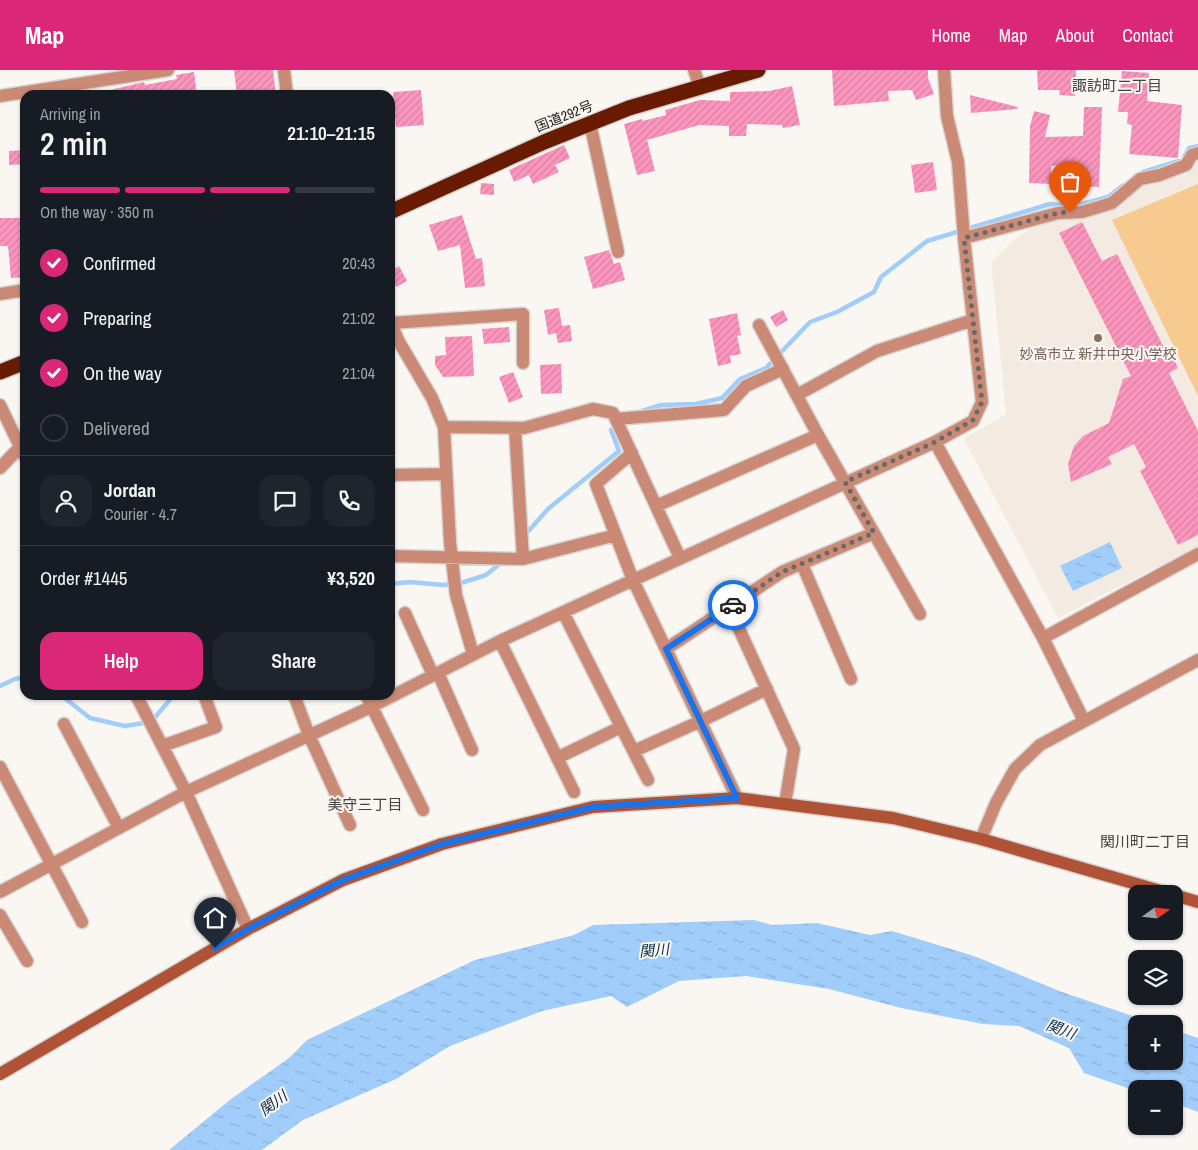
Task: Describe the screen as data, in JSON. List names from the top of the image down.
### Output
{
  "streets": {
    "highway": ["国道292号"]
  },
  "districts": ["諏訪町二丁目", "美守三丁目", "関川町二丁目"],
  "water": ["関川"],
  "places": ["妙高市立 新井中央小学校"],
  "north": "right",
  "page": {
    "header": "Map",
    "nav": [
      "Home",
      "Map",
      "About",
      "Contact"
    ],
    "heading": ["2 min", "Arriving in", "21:10–21:15"],
    "panel": [
      "Jordan",
      "Courier · 4.7",
      "Order #1445",
      "¥3,520"
    ],
    "bar": "On the way · 350 m",
    "list": [
      ["Confirmed", "20:43"],
      ["Preparing", "21:02"],
      ["On the way", "21:04"],
      "Delivered"
    ],
    "buttons": ["Help", "Share"],
    "map_buttons": ["+", "−"]
  }
}
